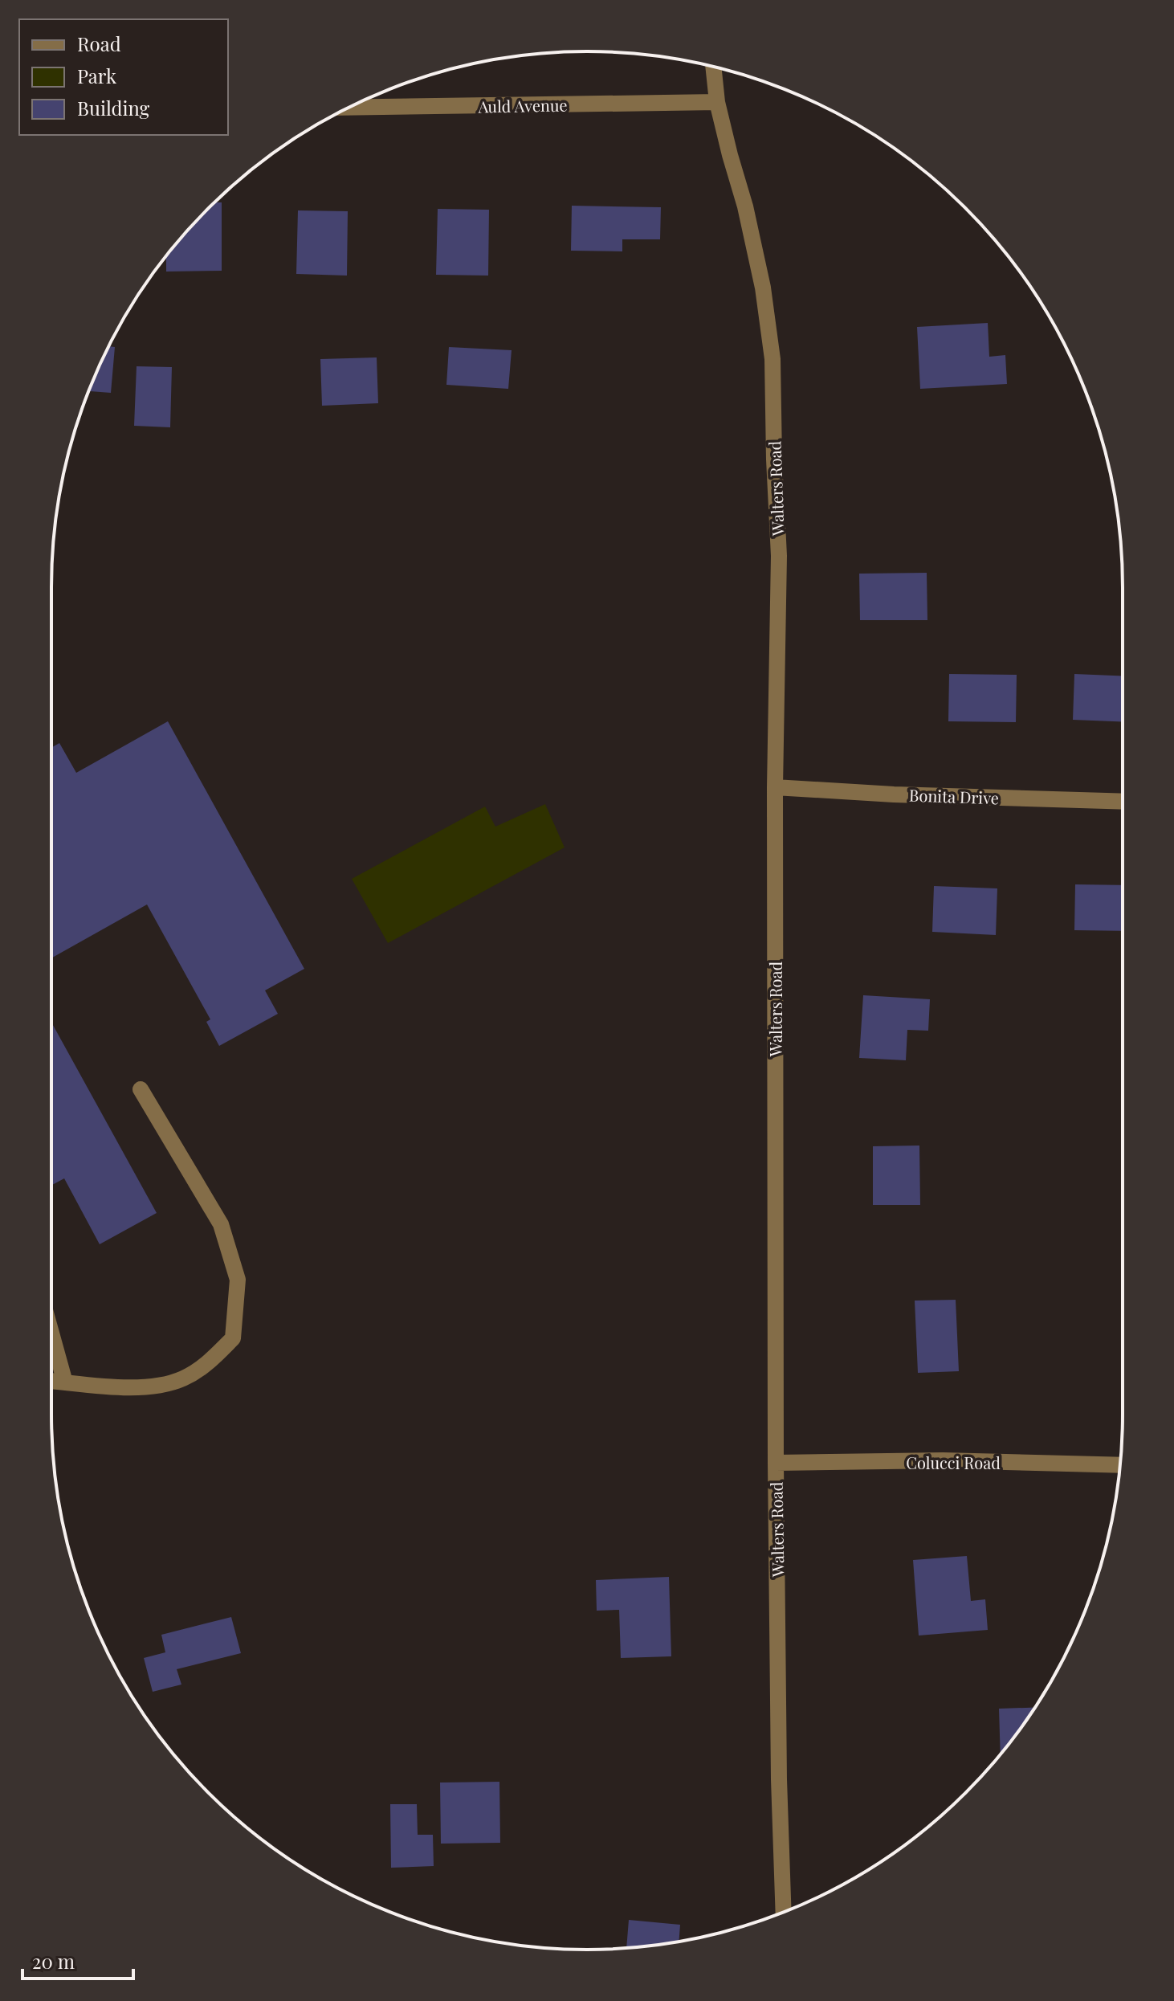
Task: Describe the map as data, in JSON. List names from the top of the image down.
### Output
{
  "streets": {
    "street": [
      "Auld Avenue",
      "Walters Road",
      "Bonita Drive",
      "Colucci Road"
    ]
  },
  "crossings": [
    ["Auld Avenue", "Walters Road"],
    ["Walters Road", "Bonita Drive"],
    ["Walters Road", "Colucci Road"]
  ],
  "legend": ["Road", "Park", "Building"],
  "scale_bar": "20 m"
}
